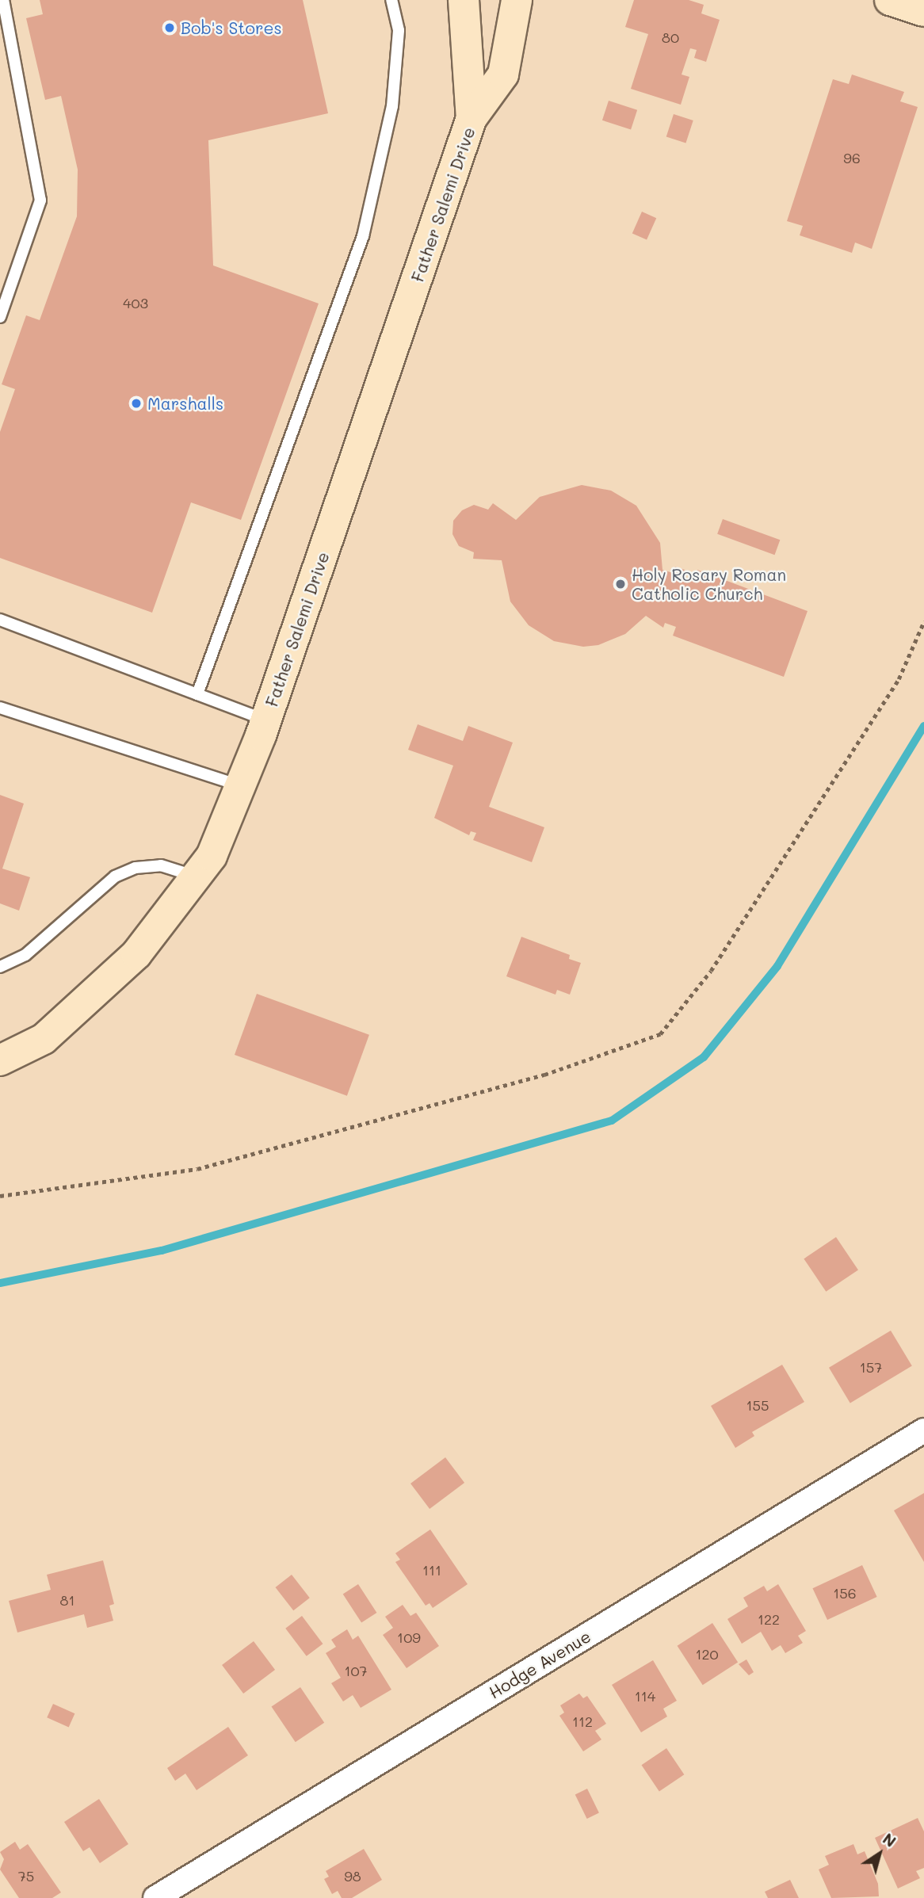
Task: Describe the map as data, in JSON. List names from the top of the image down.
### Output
{
  "streets": {
    "main road": ["Father Salemi Drive"],
    "street": ["Hodge Avenue"]
  },
  "places": ["Bob's Stores", "Marshalls", "Holy Rosary Roman Catholic Church"],
  "house_numbers": [
    "80",
    "96",
    "403",
    "157",
    "155",
    "111",
    "156",
    "81",
    "122",
    "109",
    "120",
    "107",
    "114",
    "112",
    "75",
    "98"
  ],
  "north": "top right"
}
